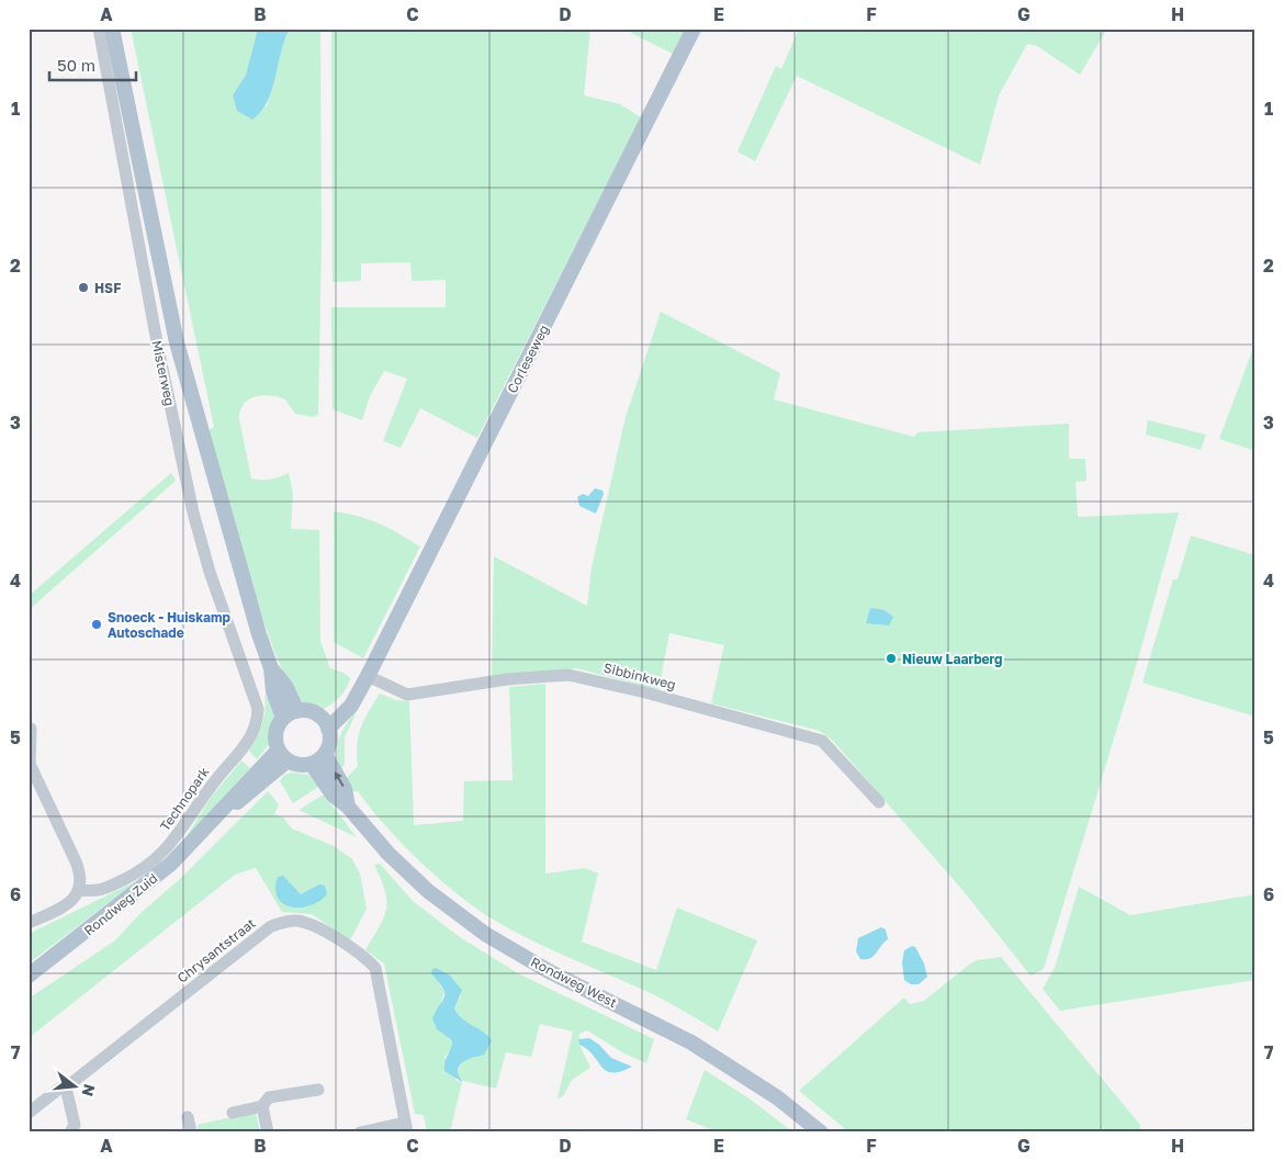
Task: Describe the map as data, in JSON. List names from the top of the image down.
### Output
{
  "streets": {
    "main road": [
      "Corleseweg",
      "Misterweg",
      "Rondweg Zuid",
      "Rondweg West"
    ],
    "street": ["Sibbinkweg", "Technopark", "Chrysantstraat"]
  },
  "crossings": [
    ["Corleseweg", "Misterweg"],
    ["Corleseweg", "Sibbinkweg"],
    ["Corleseweg", "Rondweg Zuid"],
    ["Corleseweg", "Rondweg West"],
    ["Misterweg", "Technopark"],
    ["Misterweg", "Rondweg Zuid"],
    ["Misterweg", "Rondweg West"],
    ["Rondweg Zuid", "Rondweg West"]
  ],
  "places": ["HSF", "Snoeck - Huiskamp Autoschade", "Nieuw Laarberg"],
  "scale_bar": "50 m",
  "north": "right",
  "grid": {
    "columns": [
      "A",
      "B",
      "C",
      "D",
      "E",
      "F",
      "G",
      "H"
    ],
    "rows": [
      "1",
      "2",
      "3",
      "4",
      "5",
      "6",
      "7"
    ]
  }
}
